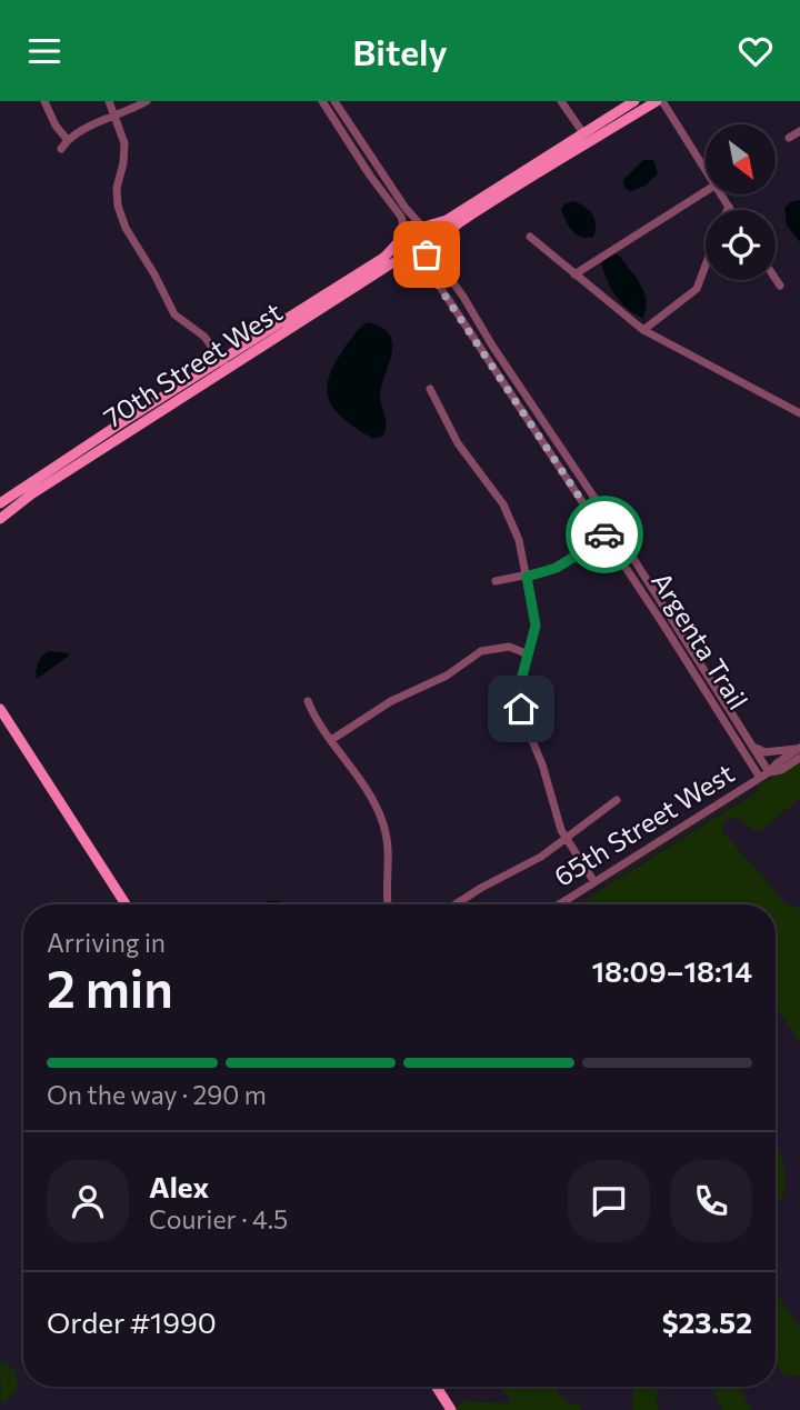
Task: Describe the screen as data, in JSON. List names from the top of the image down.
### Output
{
  "streets": {
    "main road": ["70th Street West"],
    "street": ["Argenta Trail", "65th Street West"]
  },
  "crossings": [
    ["70th Street West", "Argenta Trail"],
    ["Argenta Trail", "65th Street West"]
  ],
  "north": "bottom right",
  "page": {
    "header": "Bitely",
    "heading": ["2 min", "Arriving in", "18:09–18:14"],
    "panel": [
      "Alex",
      "Courier · 4.5",
      "Order #1990",
      "$23.52"
    ],
    "bar": "On the way · 290 m"
  }
}
